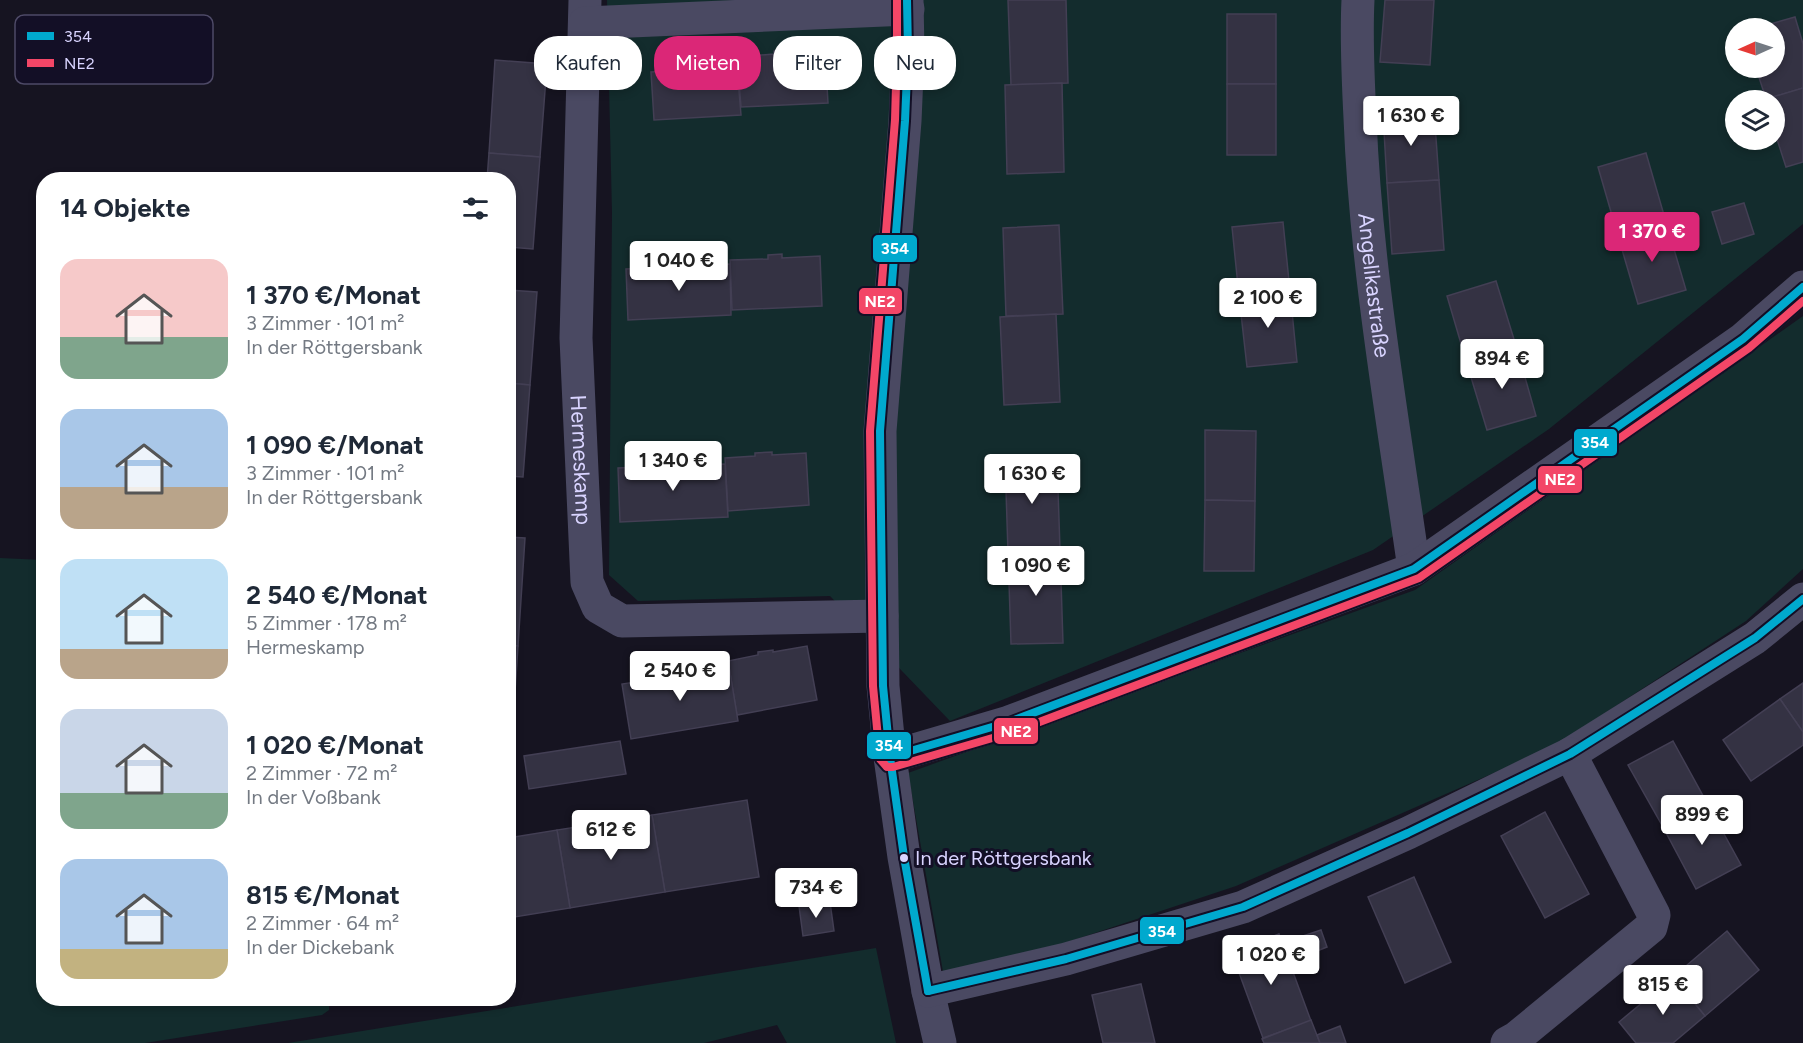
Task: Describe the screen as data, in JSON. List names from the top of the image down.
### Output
{
  "streets": {
    "street": ["Angelikastraße", "Hermeskamp"]
  },
  "places": ["In der Röttgersbank"],
  "lines": ["transit line 354", "transit line NE2"],
  "legend": ["354", "NE2"],
  "north": "left",
  "page": {
    "chip": [
      "Kaufen",
      "Mieten",
      "Filter",
      "Neu"
    ],
    "price": [
      "1 630 €",
      "1 370 €",
      "1 040 €",
      "2 100 €",
      "894 €",
      "1 340 €",
      "1 630 €",
      "1 090 €",
      "2 540 €",
      "899 €",
      "612 €",
      "734 €",
      "1 020 €",
      "815 €"
    ],
    "heading": "14 Objekte",
    "list": [
      {
        "name": "1 370 €/Monat",
        "note": "3 Zimmer · 101 m² · In der Röttgersbank"
      },
      {
        "name": "1 090 €/Monat",
        "note": "3 Zimmer · 101 m² · In der Röttgersbank"
      },
      {
        "name": "2 540 €/Monat",
        "note": "5 Zimmer · 178 m² · Hermeskamp"
      },
      {
        "name": "1 020 €/Monat",
        "note": "2 Zimmer · 72 m² · In der Voßbank"
      },
      {
        "name": "815 €/Monat",
        "note": "2 Zimmer · 64 m² · In der Dickebank"
      }
    ]
  }
}
